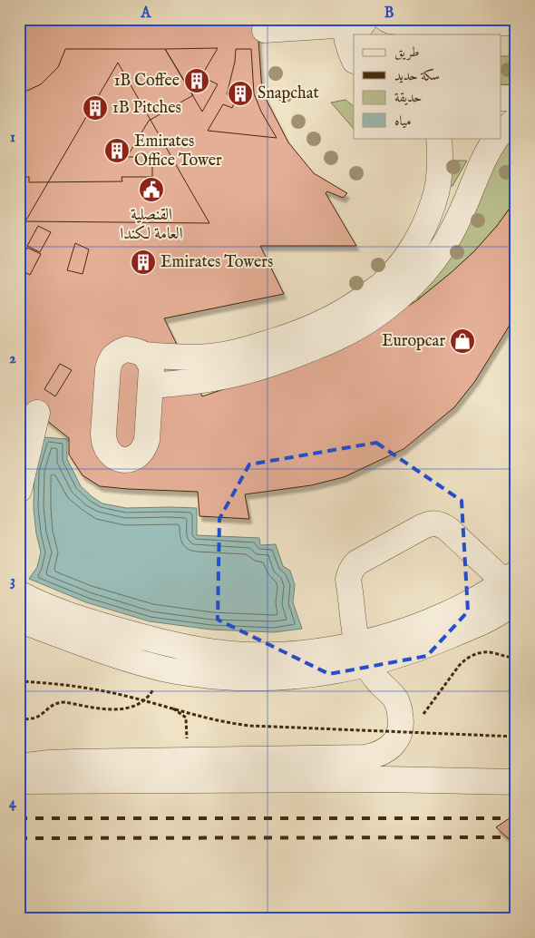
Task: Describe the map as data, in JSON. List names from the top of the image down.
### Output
{
  "places": {
    "building": [
      "1B Coffee",
      "Snapchat",
      "1B Pitches",
      "Emirates Office Tower",
      "Emirates Towers"
    ],
    "public building": ["القنصلية العامة لكندا"],
    "shop": ["Europcar"]
  },
  "legend": [
    "طريق",
    "سكة حديد",
    "حديقة",
    "مياه"
  ],
  "grid": {
    "columns": ["A", "B"],
    "rows": [
      "1",
      "2",
      "3",
      "4"
    ]
  }
}
